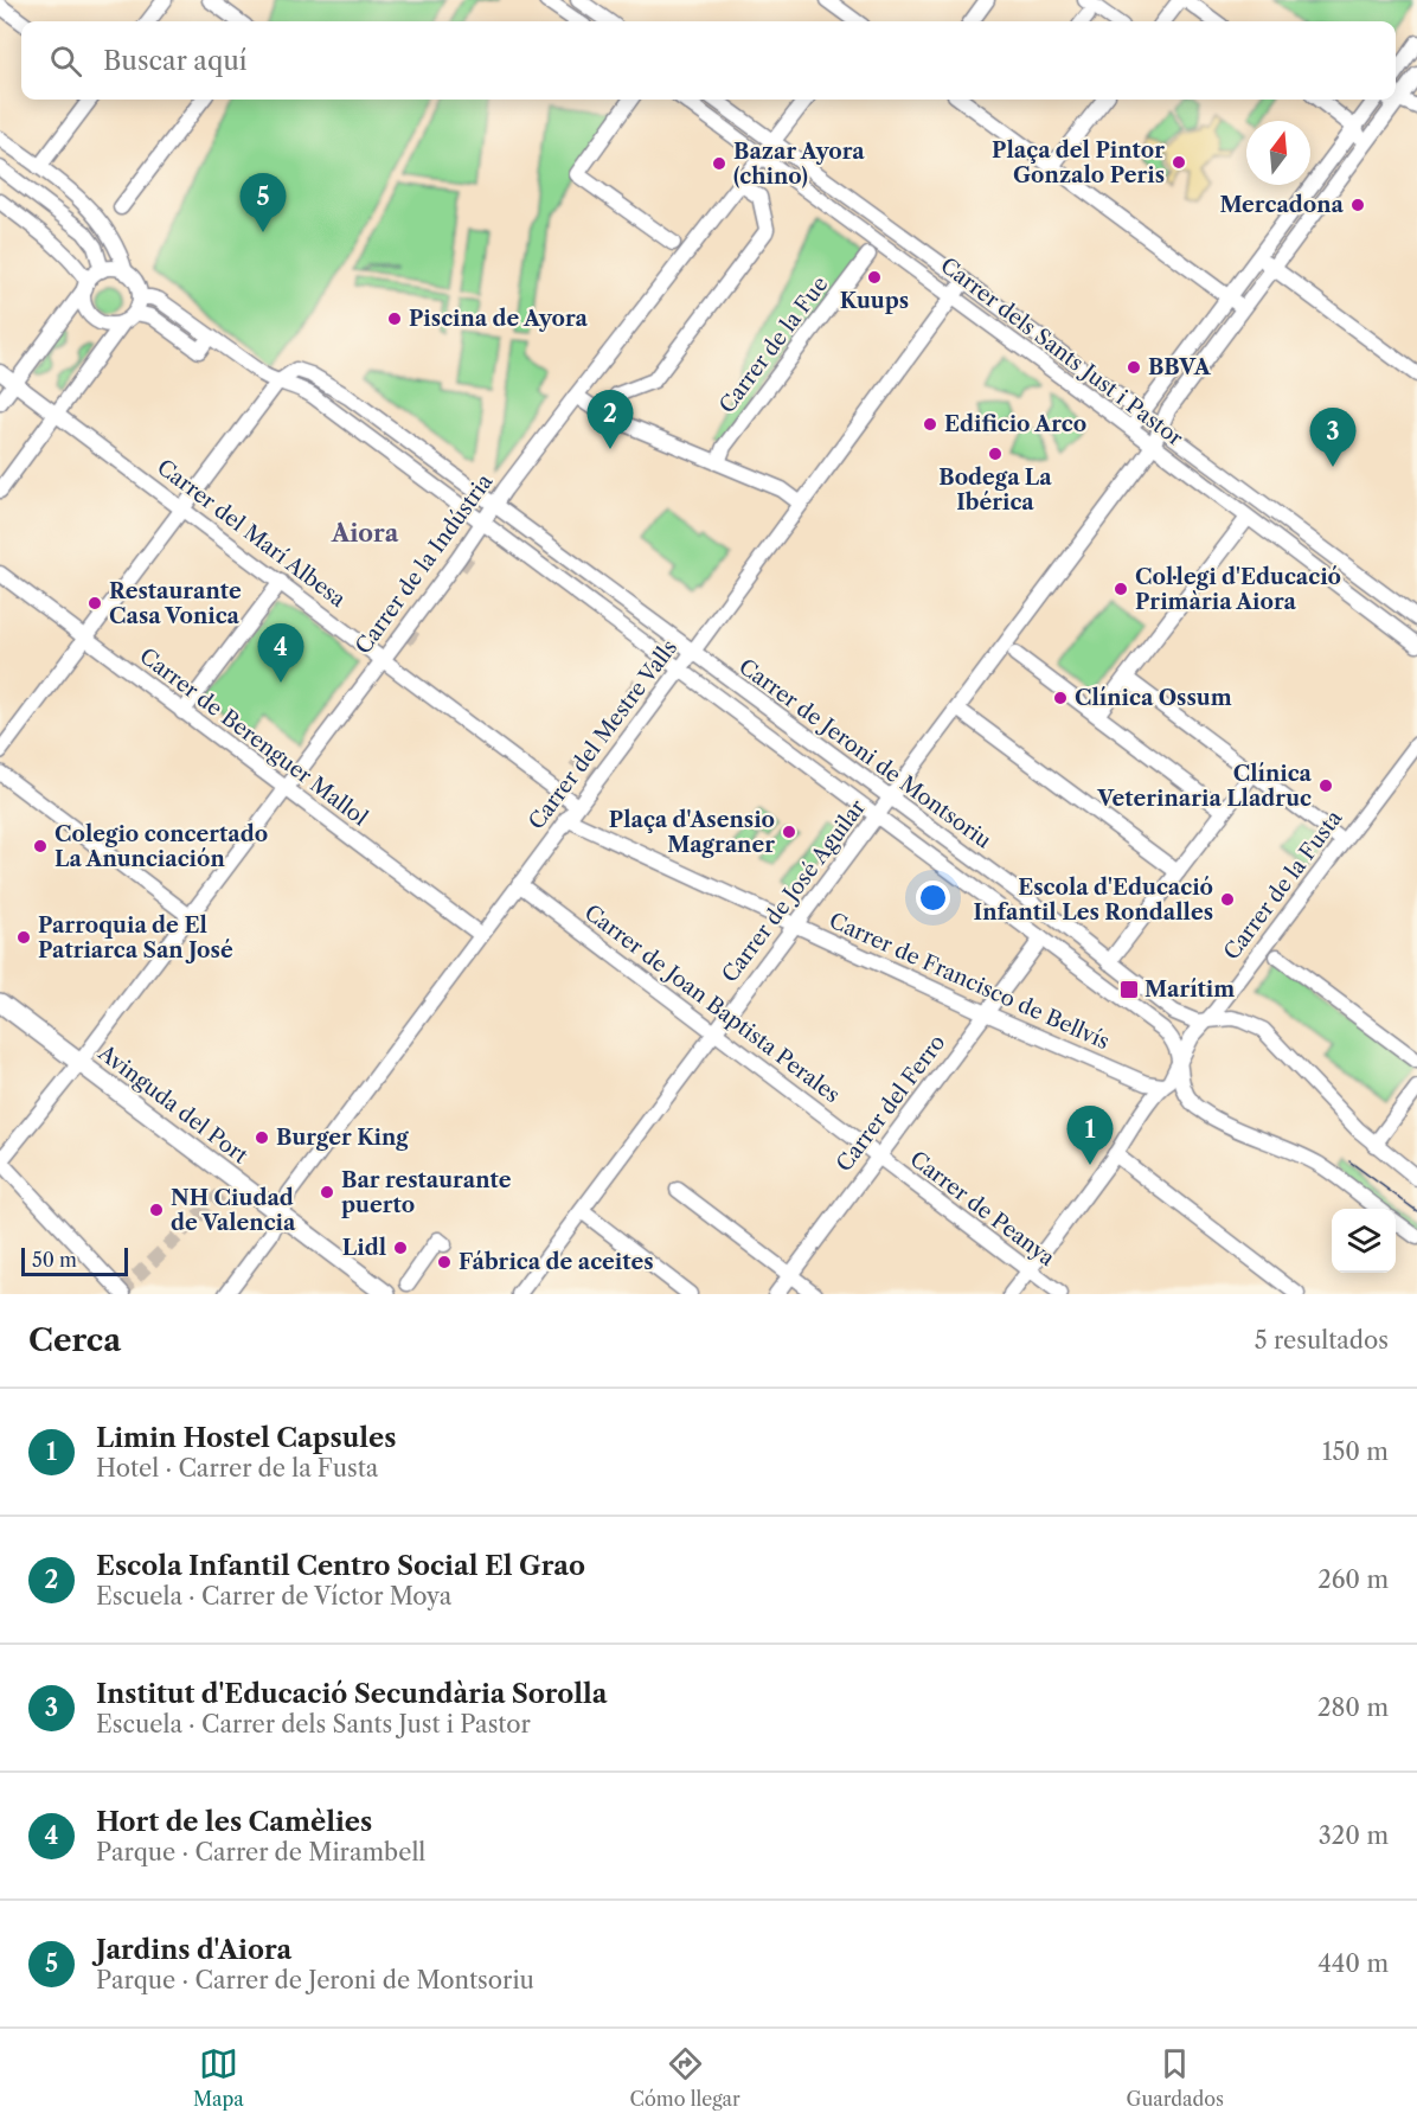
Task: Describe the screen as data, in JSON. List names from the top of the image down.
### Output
{
  "streets": {
    "main road": ["Avinguda del Port"],
    "street": [
      "Carrer de la Fue",
      "Carrer dels Sants Just i Pastor",
      "Carrer del Marí Albesa",
      "Carrer de la Indústria",
      "Carrer del Mestre Valls",
      "Carrer de Berenguer Mallol",
      "Carrer de Jeroni de Montsoriu",
      "Carrer de la Fusta",
      "Carrer de José Aguilar",
      "Carrer de Francisco de Bellvís",
      "Carrer de Joan Baptista Perales",
      "Carrer del Ferro",
      "Carrer de Peanya"
    ]
  },
  "crossings": [
    ["Carrer dels Sants Just i Pastor", "Carrer de la Indústria"],
    ["Carrer dels Sants Just i Pastor", "Carrer del Mestre Valls"],
    ["Carrer dels Sants Just i Pastor", "Carrer de José Aguilar"],
    ["Carrer del Marí Albesa", "Carrer de la Indústria"],
    ["Carrer del Marí Albesa", "Carrer del Mestre Valls"],
    ["Carrer de la Indústria", "Carrer de Berenguer Mallol"],
    ["Carrer de la Indústria", "Carrer de Jeroni de Montsoriu"],
    ["Carrer de la Indústria", "Avinguda del Port"],
    ["Carrer del Mestre Valls", "Carrer de Berenguer Mallol"],
    ["Carrer del Mestre Valls", "Carrer de Jeroni de Montsoriu"],
    ["Carrer del Mestre Valls", "Carrer de Francisco de Bellvís"],
    ["Carrer del Mestre Valls", "Carrer de Joan Baptista Perales"],
    ["Carrer del Mestre Valls", "Avinguda del Port"],
    ["Carrer de Jeroni de Montsoriu", "Carrer de la Fusta"],
    ["Carrer de Jeroni de Montsoriu", "Carrer de José Aguilar"],
    ["Carrer de Jeroni de Montsoriu", "Carrer del Ferro"],
    ["Carrer de la Fusta", "Carrer de Francisco de Bellvís"],
    ["Carrer de la Fusta", "Carrer de Peanya"],
    ["Carrer de José Aguilar", "Carrer de Francisco de Bellvís"],
    ["Carrer de José Aguilar", "Carrer de Joan Baptista Perales"],
    ["Carrer de Francisco de Bellvís", "Carrer del Ferro"],
    ["Carrer de Joan Baptista Perales", "Carrer del Ferro"],
    ["Carrer de Joan Baptista Perales", "Carrer de Peanya"],
    ["Carrer del Ferro", "Carrer de Peanya"]
  ],
  "districts": ["Aiora"],
  "places": {
    "other": [
      "Plaça del Pintor Gonzalo Peris",
      "Bazar Ayora (chino)",
      "Mercadona",
      "Kuups",
      "Piscina de Ayora",
      "BBVA",
      "Edificio Arco",
      "Bodega La Ibérica",
      "Col·legi d'Educació Primària Aiora",
      "Restaurante Casa Vonica",
      "Clínica Ossum",
      "Clínica Veterinaria Lladruc",
      "Plaça d'Asensio Magraner",
      "Colegio concertado La Anunciación",
      "Escola d'Educació Infantil Les Rondalles",
      "Parroquia de El Patriarca San José",
      "Burger King",
      "Bar restaurante puerto",
      "NH Ciudad de Valencia",
      "Lidl",
      "Fábrica de aceites"
    ],
    "transit": ["Marítim"]
  },
  "scale_bar": "50 m",
  "north": "top",
  "page": {
    "search": "Buscar aquí",
    "pins": [
      "5",
      "2",
      "3",
      "4",
      "1"
    ],
    "scale": "50 m",
    "heading": ["Cerca", "5 resultados"],
    "list": [
      {
        "mark": "1",
        "name": "Limin Hostel Capsules",
        "note": "Hotel · Carrer de la Fusta",
        "value": "150 m"
      },
      {
        "mark": "2",
        "name": "Escola Infantil Centro Social El Grao",
        "note": "Escuela · Carrer de Víctor Moya",
        "value": "260 m"
      },
      {
        "mark": "3",
        "name": "Institut d'Educació Secundària Sorolla",
        "note": "Escuela · Carrer dels Sants Just i Pastor",
        "value": "280 m"
      },
      {
        "mark": "4",
        "name": "Hort de les Camèlies",
        "note": "Parque · Carrer de Mirambell",
        "value": "320 m"
      },
      {
        "mark": "5",
        "name": "Jardins d'Aiora",
        "note": "Parque · Carrer de Jeroni de Montsoriu",
        "value": "440 m"
      }
    ],
    "nav": ["Mapa", "Cómo llegar", "Guardados"]
  }
}
